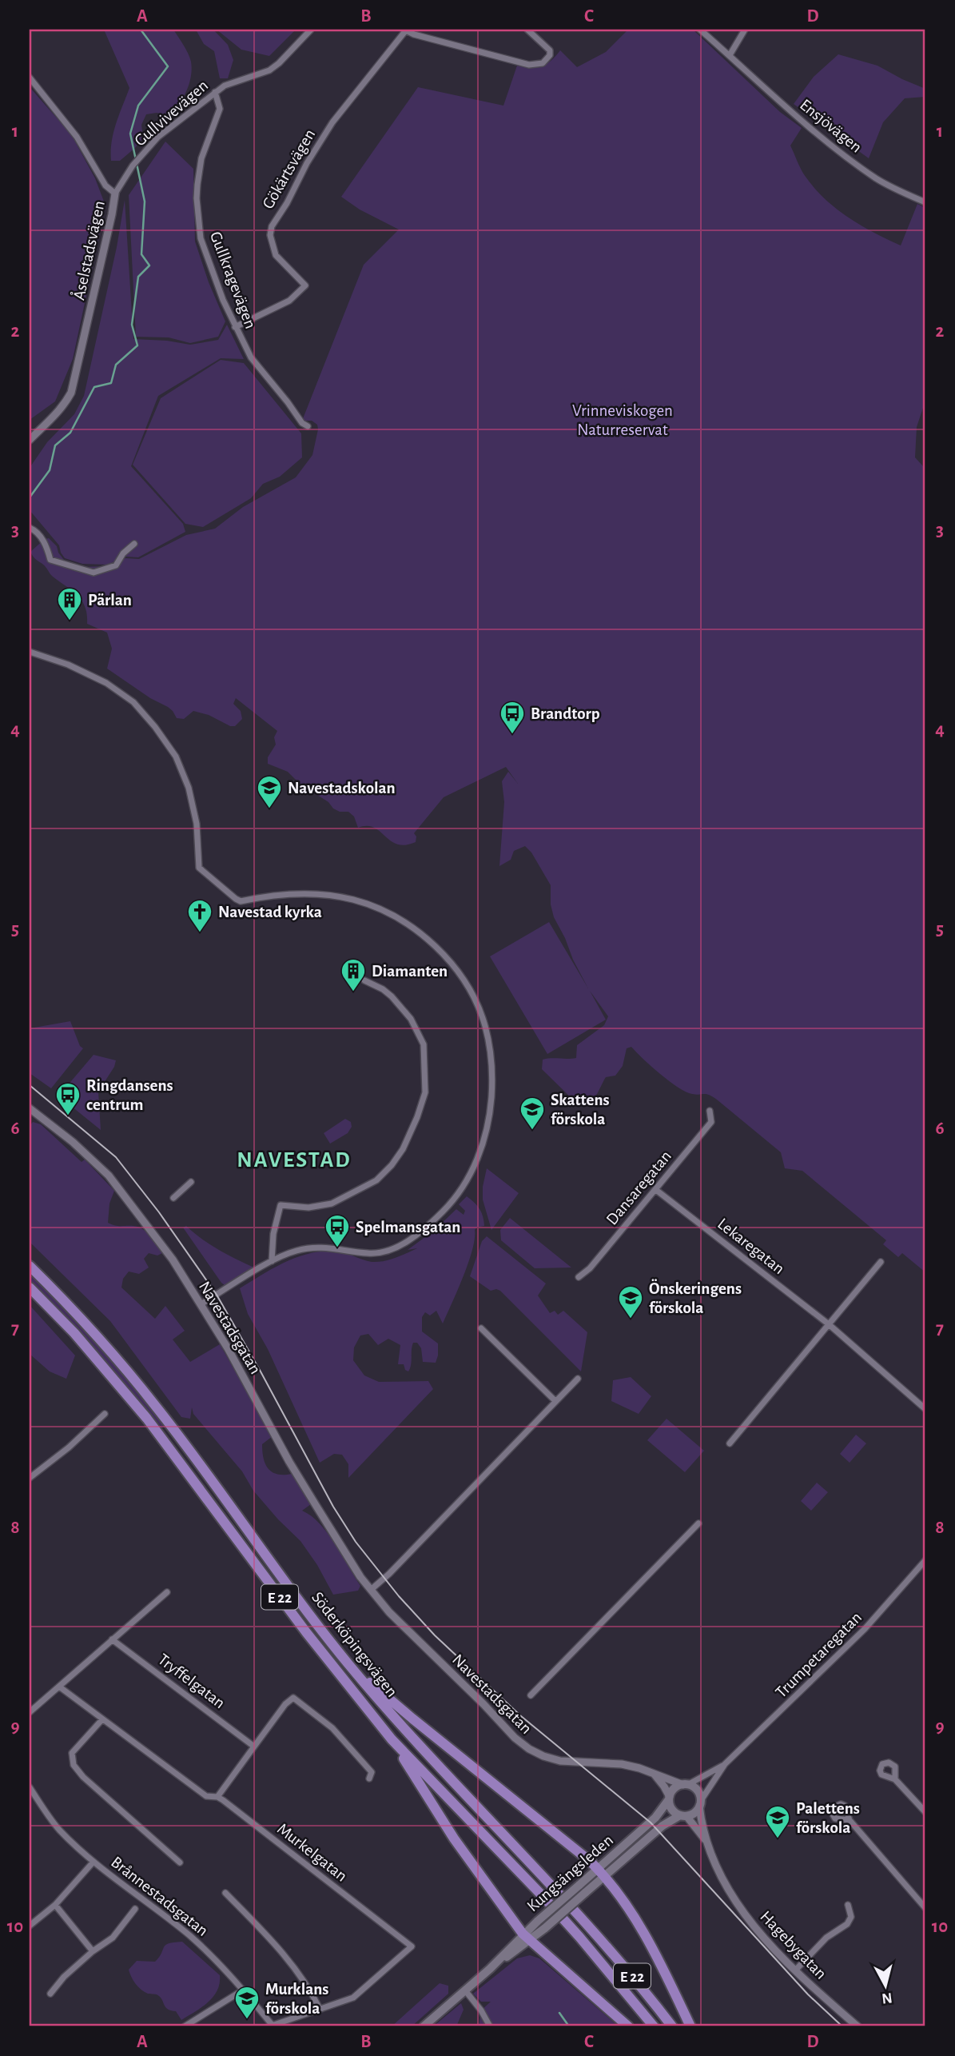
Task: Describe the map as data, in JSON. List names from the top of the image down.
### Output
{
  "streets": {
    "highway": ["E 22", "Söderköpingsvägen"],
    "main road": ["Kungsängsleden"],
    "street": [
      "Gullvivevägen",
      "Ensjövägen",
      "Gökärtsvägen",
      "Åselstadsvägen",
      "Gullkragevägen",
      "Dansaregatan",
      "Lekaregatan",
      "Navestadsgatan",
      "Trumpetaregatan",
      "Tryffelgatan",
      "Murkelgatan",
      "Brånnestadsgatan",
      "Hagebygatan"
    ]
  },
  "crossings": [
    ["Gullvivevägen", "Åselstadsvägen"],
    ["Gullvivevägen", "Gullkragevägen"],
    ["Gökärtsvägen", "Gullkragevägen"],
    ["Dansaregatan", "Lekaregatan"],
    ["Navestadsgatan", "Trumpetaregatan"],
    ["Navestadsgatan", "Kungsängsleden"],
    ["Navestadsgatan", "Hagebygatan"],
    ["Trumpetaregatan", "Kungsängsleden"],
    ["Trumpetaregatan", "Hagebygatan"],
    ["Murkelgatan", "Brånnestadsgatan"],
    ["Kungsängsleden", "Hagebygatan"]
  ],
  "districts": ["NAVESTAD"],
  "parks": ["Vrinneviskogen Naturreservat"],
  "places": {
    "building": ["Pärlan", "Diamanten"],
    "bus stop": ["Brandtorp", "Ringdansens centrum", "Spelmansgatan"],
    "school or university": [
      "Navestadskolan",
      "Skattens förskola",
      "Önskeringens förskola",
      "Palettens förskola",
      "Murklans förskola"
    ],
    "church": ["Navestad kyrka"]
  },
  "north": "bottom",
  "grid": {
    "columns": [
      "A",
      "B",
      "C",
      "D"
    ],
    "rows": [
      "1",
      "2",
      "3",
      "4",
      "5",
      "6",
      "7",
      "8",
      "9",
      "10"
    ]
  }
}
